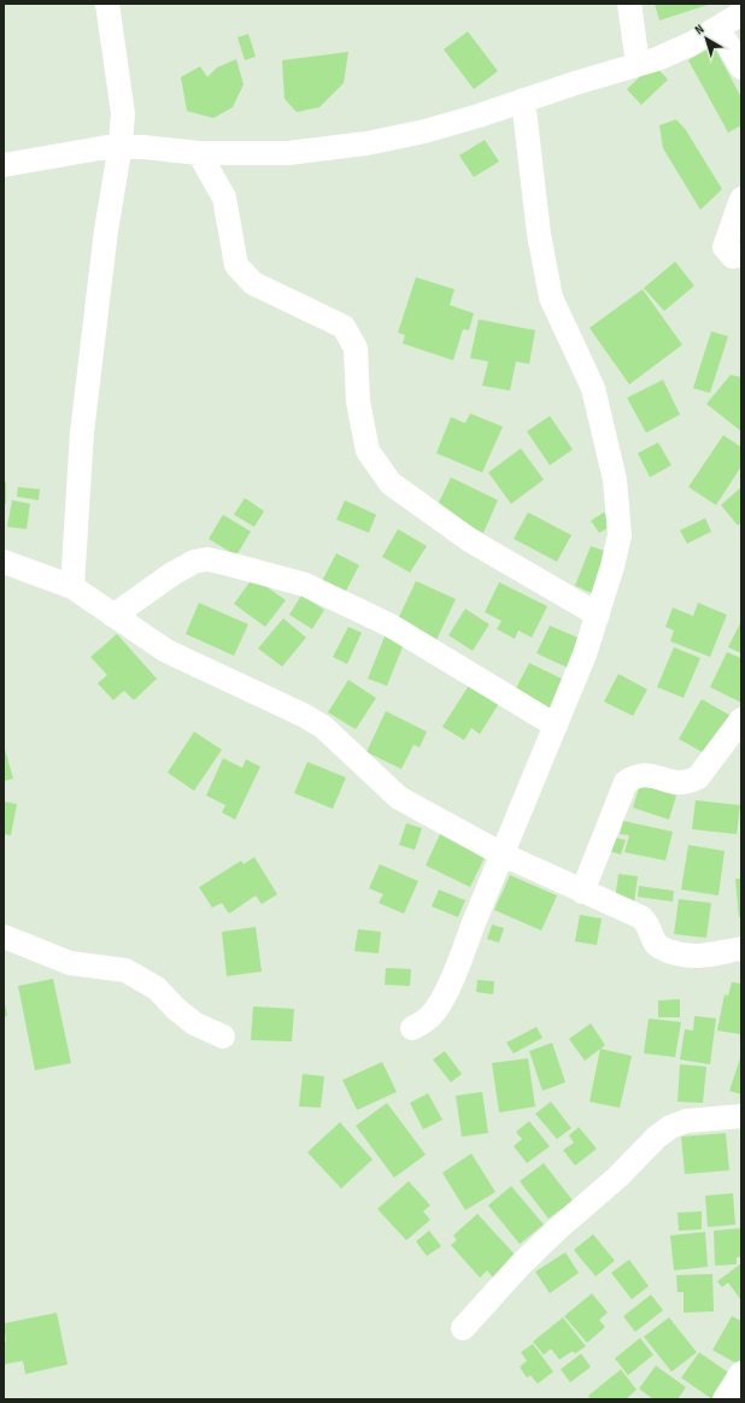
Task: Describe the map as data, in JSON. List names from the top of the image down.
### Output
{
  "north": "top left"
}
